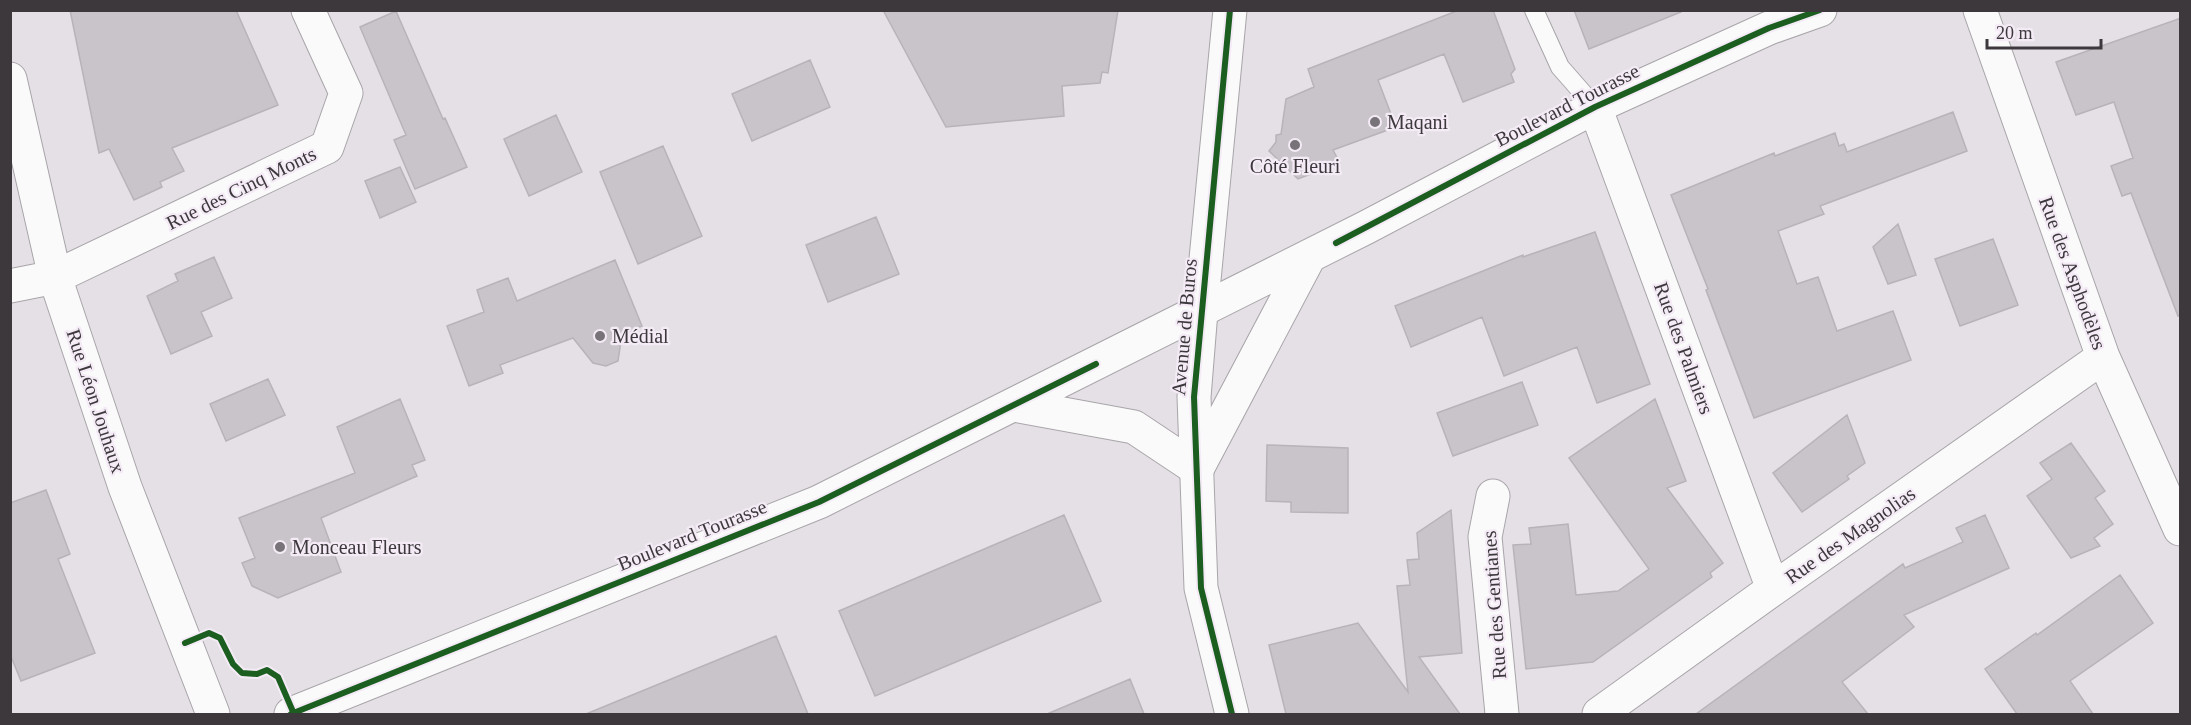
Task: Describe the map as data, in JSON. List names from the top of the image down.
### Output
{
  "streets": {
    "street": [
      "Boulevard Tourasse",
      "Rue des Cinq Monts",
      "Rue des Asphodèles",
      "Avenue de Buros",
      "Rue des Palmiers",
      "Rue Léon Jouhaux",
      "Rue des Magnolias",
      "Rue des Gentianes"
    ]
  },
  "crossings": [
    ["Boulevard Tourasse", "Avenue de Buros"],
    ["Boulevard Tourasse", "Rue des Palmiers"],
    ["Rue des Cinq Monts", "Rue Léon Jouhaux"],
    ["Rue des Asphodèles", "Rue des Magnolias"],
    ["Rue des Palmiers", "Rue des Magnolias"]
  ],
  "places": [
    "Maqani",
    "Côté Fleuri",
    "Médial",
    "Monceau Fleurs"
  ],
  "scale_bar": "20 m"
}
